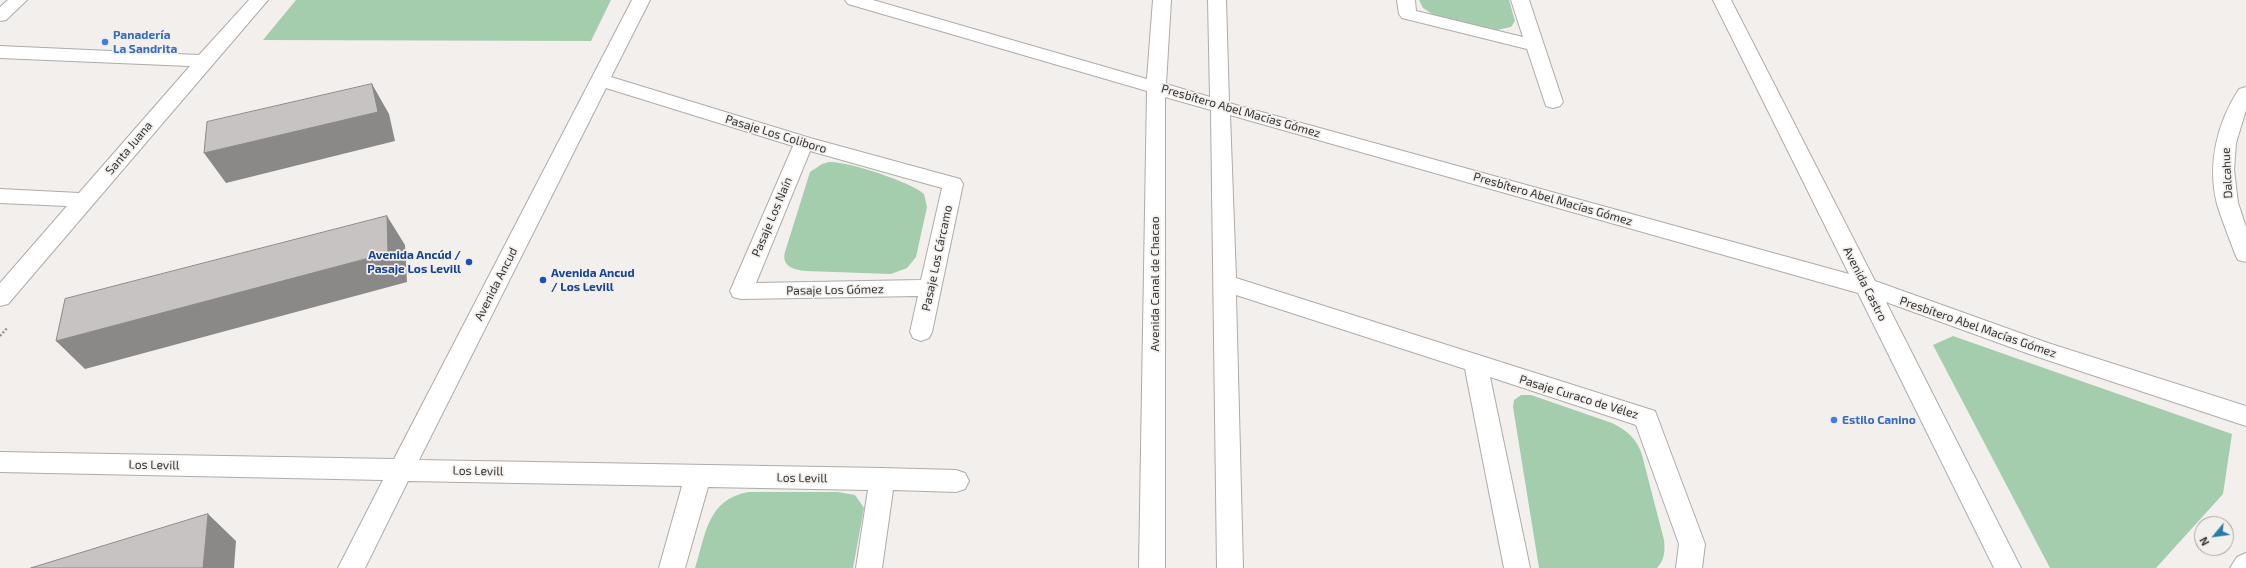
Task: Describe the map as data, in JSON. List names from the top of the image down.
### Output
{
  "streets": {
    "street": [
      "Presbítero Abel Macías Gómez",
      "Pasaje Los Coliboro",
      "Santa Juana",
      "Dalcahue",
      "Pasaje Los Naín",
      "Pasaje Los Cárcamo",
      "Avenida Ancud",
      "Avenida Canal de Chacao",
      "Avenida Castro",
      "Pasaje Los Gómez",
      "Pasaje Curaco de Vélez",
      "Los Levill"
    ]
  },
  "crossings": [
    ["Presbítero Abel Macías Gómez", "Avenida Canal de Chacao"],
    ["Presbítero Abel Macías Gómez", "Avenida Castro"],
    ["Pasaje Los Coliboro", "Pasaje Los Naín"],
    ["Pasaje Los Coliboro", "Pasaje Los Cárcamo"],
    ["Pasaje Los Coliboro", "Avenida Ancud"],
    ["Pasaje Los Naín", "Pasaje Los Gómez"],
    ["Pasaje Los Cárcamo", "Pasaje Los Gómez"],
    ["Avenida Ancud", "Los Levill"]
  ],
  "places": [
    "Panadería La Sandrita",
    "Avenida Ancúd / Pasaje Los Levill",
    "Avenida Ancud / Los Levill",
    "Estilo Canino"
  ],
  "north": "bottom left"
}
